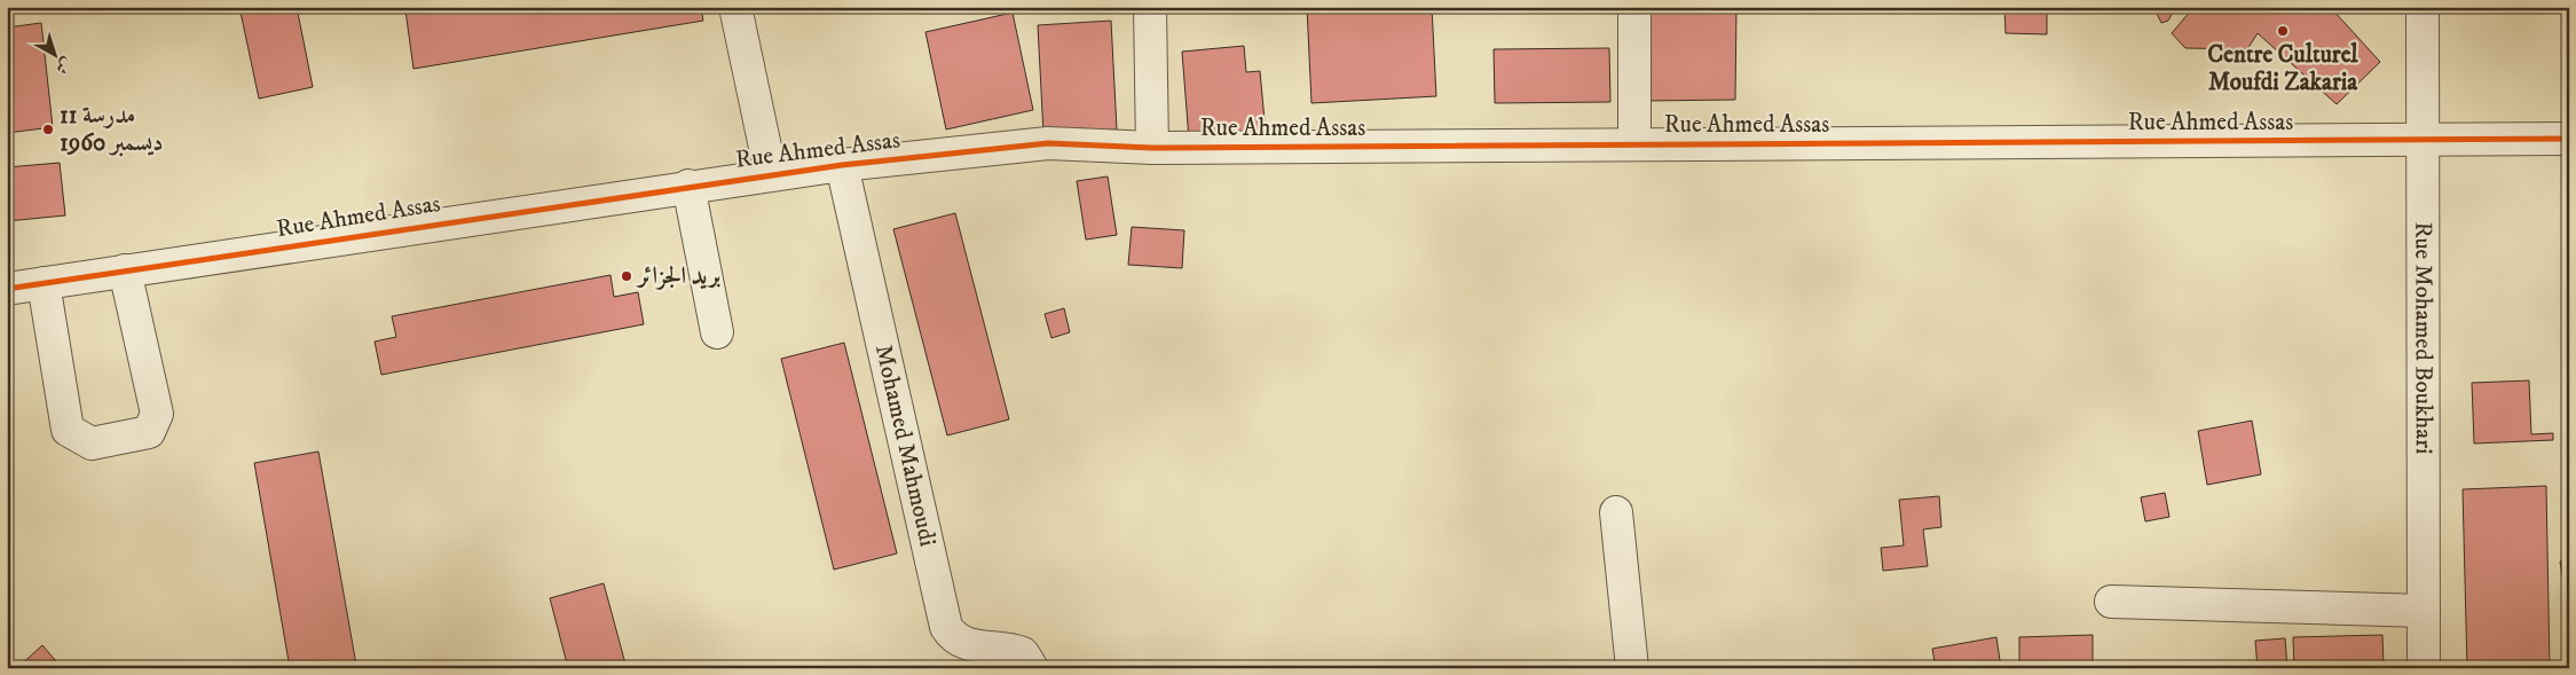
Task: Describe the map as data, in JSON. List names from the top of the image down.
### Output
{
  "streets": {
    "street": ["Rue Ahmed Assas", "Rue Mohamed Boukhari", "Mohamed Mahmoudi"]
  },
  "crossings": [
    ["Rue Ahmed Assas", "Rue Mohamed Boukhari"],
    ["Rue Ahmed Assas", "Mohamed Mahmoudi"]
  ],
  "places": ["Centre Culturel Moufdi Zakaria", "مدرسة 11 ديسمبر 1960", "بريد الجزائر"],
  "north": "bottom right"
}
